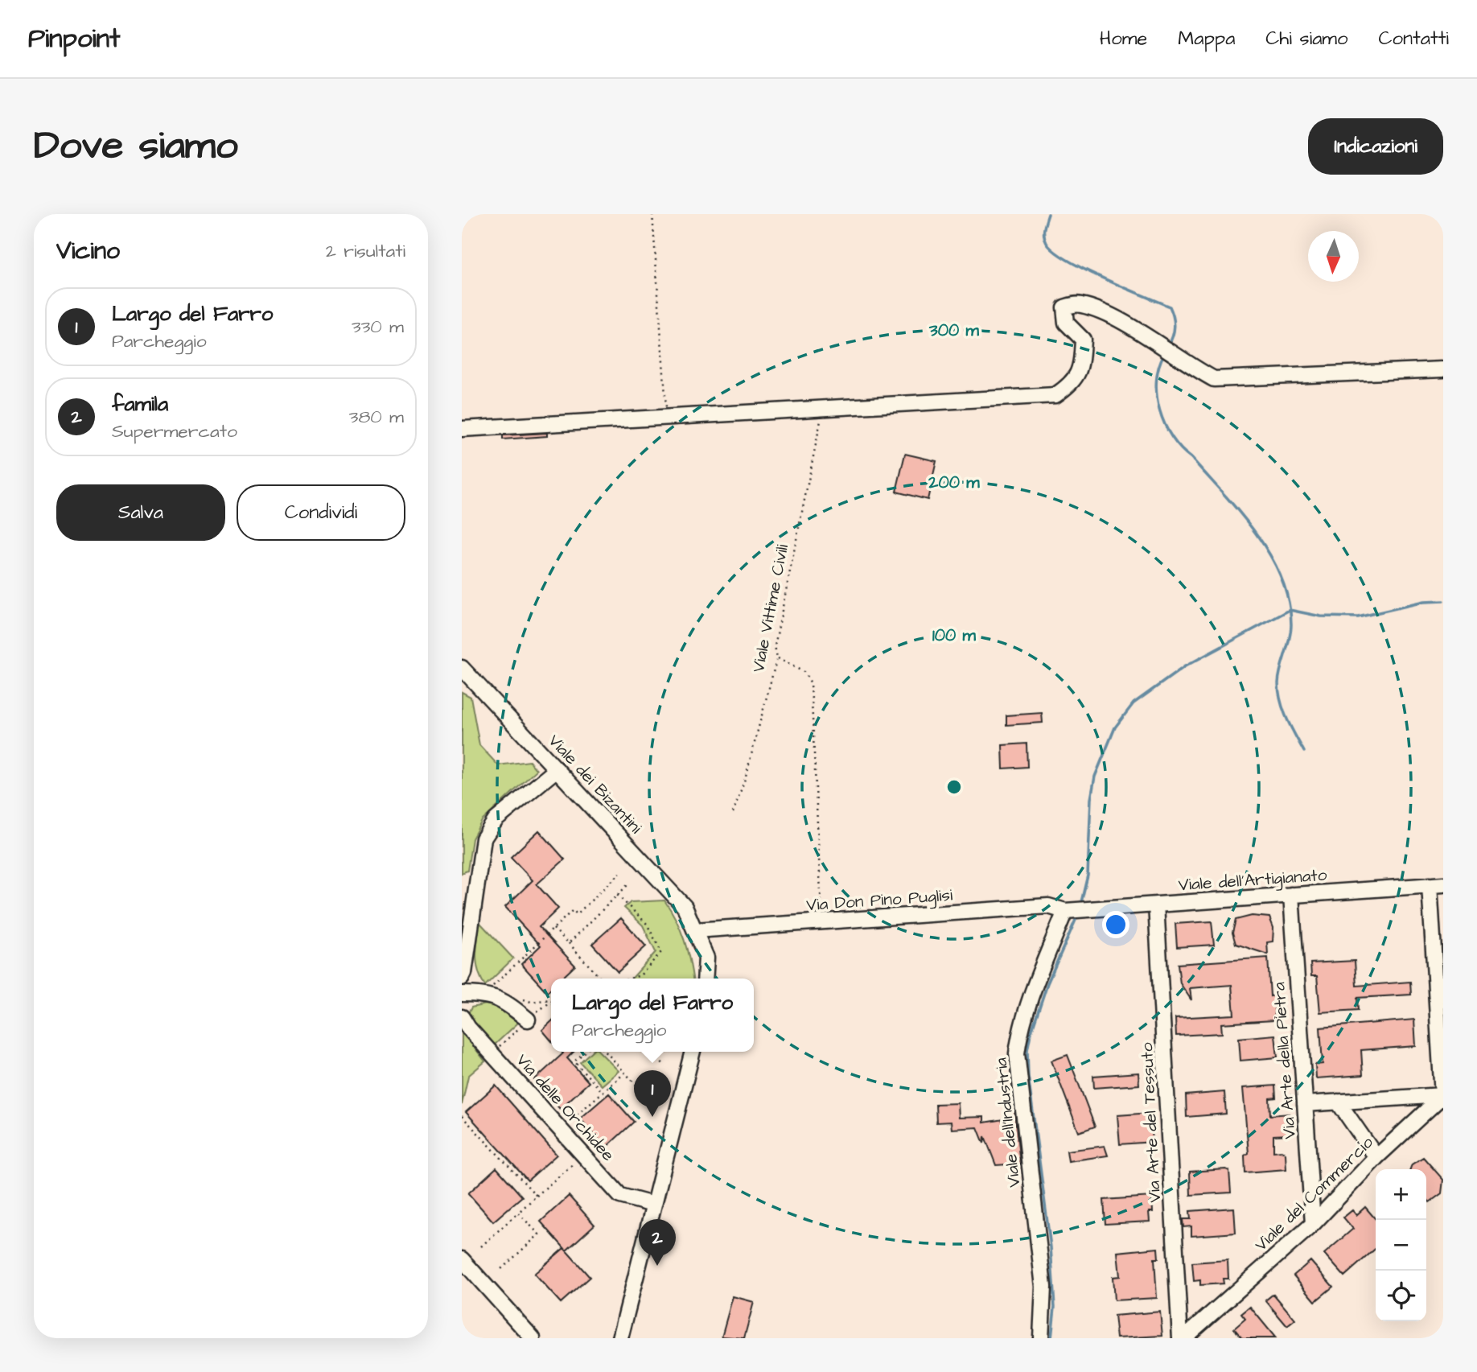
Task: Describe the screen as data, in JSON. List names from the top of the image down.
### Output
{
  "streets": {
    "street": [
      "Viale dei Bizantini",
      "Viale dell'Artigianato",
      "Via Don Pino Puglisi",
      "Via Arte della Pietra",
      "Via delle Orchidee",
      "Viale dell'Industria",
      "Via Arte del Tessuto",
      "Viale del Commercio"
    ],
    "path": ["Viale Vittime Civili"]
  },
  "crossings": [
    ["Viale dei Bizantini", "Via Don Pino Puglisi"],
    ["Viale dell'Artigianato", "Via Don Pino Puglisi"],
    ["Viale dell'Artigianato", "Via Arte della Pietra"],
    ["Viale dell'Artigianato", "Viale dell'Industria"],
    ["Viale dell'Artigianato", "Via Arte del Tessuto"],
    ["Via Don Pino Puglisi", "Viale dell'Industria"],
    ["Via Arte della Pietra", "Viale del Commercio"],
    ["Via Arte del Tessuto", "Viale del Commercio"]
  ],
  "north": "bottom",
  "page": {
    "header": "Pinpoint",
    "nav": [
      "Home",
      "Mappa",
      "Chi siamo",
      "Contatti"
    ],
    "buttons": [
      "Indicazioni",
      ["Salva", "Condividi"]
    ],
    "title": "Dove siamo",
    "heading": ["Vicino", "2 risultati"],
    "list": [
      {
        "mark": "1",
        "name": "Largo del Farro",
        "note": "Parcheggio",
        "value": "330 m"
      },
      {
        "mark": "2",
        "name": "famila",
        "note": "Supermercato",
        "value": "380 m"
      }
    ],
    "popup": ["Largo del Farro", "Parcheggio"],
    "pins": ["1", "2"],
    "map_buttons": ["+", "−"]
  },
  "rings": ["300 m", "200 m", "100 m"]
}
